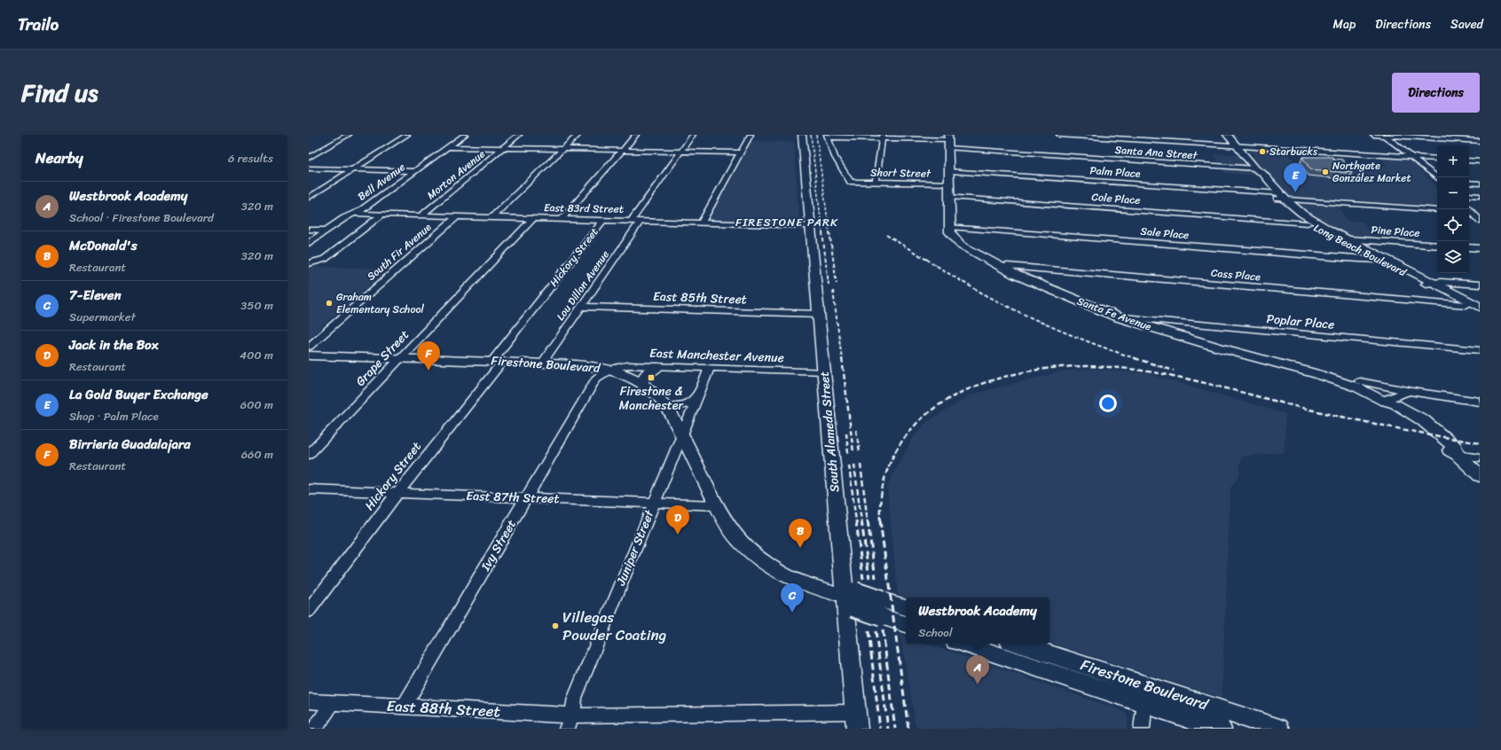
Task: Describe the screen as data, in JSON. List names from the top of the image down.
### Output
{
  "streets": {
    "main road": [
      "Long Beach Boulevard",
      "Santa Fe Avenue",
      "Firestone Boulevard",
      "South Alameda Street"
    ],
    "street": [
      "Santa Ana Street",
      "Palm Place",
      "Short Street",
      "Morton Avenue",
      "Bell Avenue",
      "Cole Place",
      "East 83rd Street",
      "Pine Place",
      "Sale Place",
      "South Fir Avenue",
      "Hickory Street",
      "Cass Place",
      "Lou Dillon Avenue",
      "East 85th Street",
      "Poplar Place",
      "East Manchester Avenue",
      "Grape Street",
      "East 87th Street",
      "Ivy Street",
      "Juniper Street",
      "East 88th Street"
    ]
  },
  "crossings": [
    ["Santa Ana Street", "Short Street"],
    ["Santa Ana Street", "Long Beach Boulevard"],
    ["Palm Place", "Long Beach Boulevard"],
    ["Morton Avenue", "East 83rd Street"],
    ["Bell Avenue", "East 83rd Street"],
    ["Cole Place", "Long Beach Boulevard"],
    ["East 83rd Street", "South Fir Avenue"],
    ["East 83rd Street", "Hickory Street"],
    ["East 83rd Street", "Lou Dillon Avenue"],
    ["East 83rd Street", "Grape Street"],
    ["East 83rd Street", "South Alameda Street"],
    ["Pine Place", "Long Beach Boulevard"],
    ["Sale Place", "Long Beach Boulevard"],
    ["Sale Place", "Santa Fe Avenue"],
    ["Long Beach Boulevard", "Cass Place"],
    ["Hickory Street", "Firestone Boulevard"],
    ["Hickory Street", "East 87th Street"],
    ["Cass Place", "Santa Fe Avenue"],
    ["Lou Dillon Avenue", "East 85th Street"],
    ["Lou Dillon Avenue", "Firestone Boulevard"],
    ["East 85th Street", "South Alameda Street"],
    ["Santa Fe Avenue", "Poplar Place"],
    ["East Manchester Avenue", "Firestone Boulevard"],
    ["East Manchester Avenue", "South Alameda Street"],
    ["East Manchester Avenue", "Ivy Street"],
    ["East Manchester Avenue", "Juniper Street"],
    ["Grape Street", "Firestone Boulevard"],
    ["Firestone Boulevard", "South Alameda Street"],
    ["Firestone Boulevard", "East 87th Street"],
    ["Firestone Boulevard", "Ivy Street"],
    ["Firestone Boulevard", "Juniper Street"],
    ["South Alameda Street", "East 88th Street"],
    ["East 87th Street", "Ivy Street"],
    ["East 87th Street", "Juniper Street"],
    ["Ivy Street", "East 88th Street"],
    ["Juniper Street", "East 88th Street"]
  ],
  "districts": ["FIRESTONE PARK"],
  "places": {
    "other": [
      "Starbucks",
      "Northgate González Market",
      "Graham Elementary School",
      "Villegas Powder Coating"
    ],
    "transit": ["Firestone & Manchester"]
  },
  "page": {
    "header": "Trailo",
    "nav": ["Map", "Directions", "Saved"],
    "title": "Find us",
    "buttons": "Directions",
    "heading": ["Nearby", "6 results"],
    "map_buttons": ["+", "−"],
    "pins": [
      "E",
      "F",
      "D",
      "B",
      "C",
      "A"
    ],
    "list": [
      {
        "mark": "A",
        "name": "Westbrook Academy",
        "note": "School · Firestone Boulevard",
        "value": "320 m"
      },
      {
        "mark": "B",
        "name": "McDonald's",
        "note": "Restaurant",
        "value": "320 m"
      },
      {
        "mark": "C",
        "name": "7-Eleven",
        "note": "Supermarket",
        "value": "350 m"
      },
      {
        "mark": "D",
        "name": "Jack in the Box",
        "note": "Restaurant",
        "value": "400 m"
      },
      {
        "mark": "E",
        "name": "La Gold Buyer Exchange",
        "note": "Shop · Palm Place",
        "value": "600 m"
      },
      {
        "mark": "F",
        "name": "Birrieria Guadalajara",
        "note": "Restaurant",
        "value": "660 m"
      }
    ],
    "popup": ["Westbrook Academy", "School"]
  }
}
